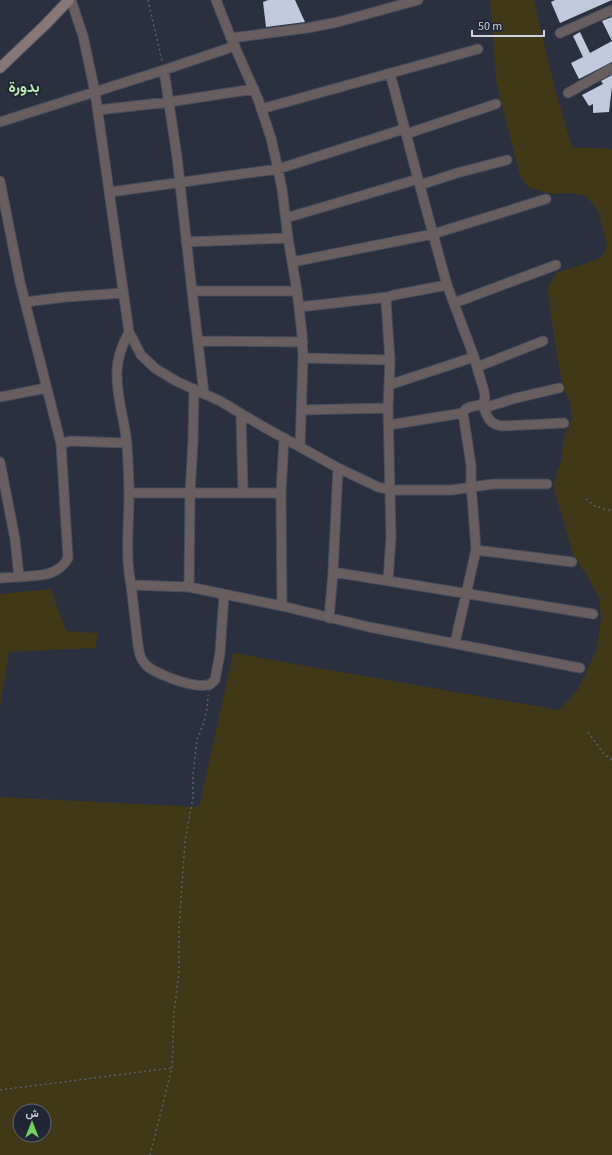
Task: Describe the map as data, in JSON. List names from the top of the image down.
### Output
{
  "districts": ["بدورة"],
  "scale_bar": "50 m",
  "north": "top"
}
